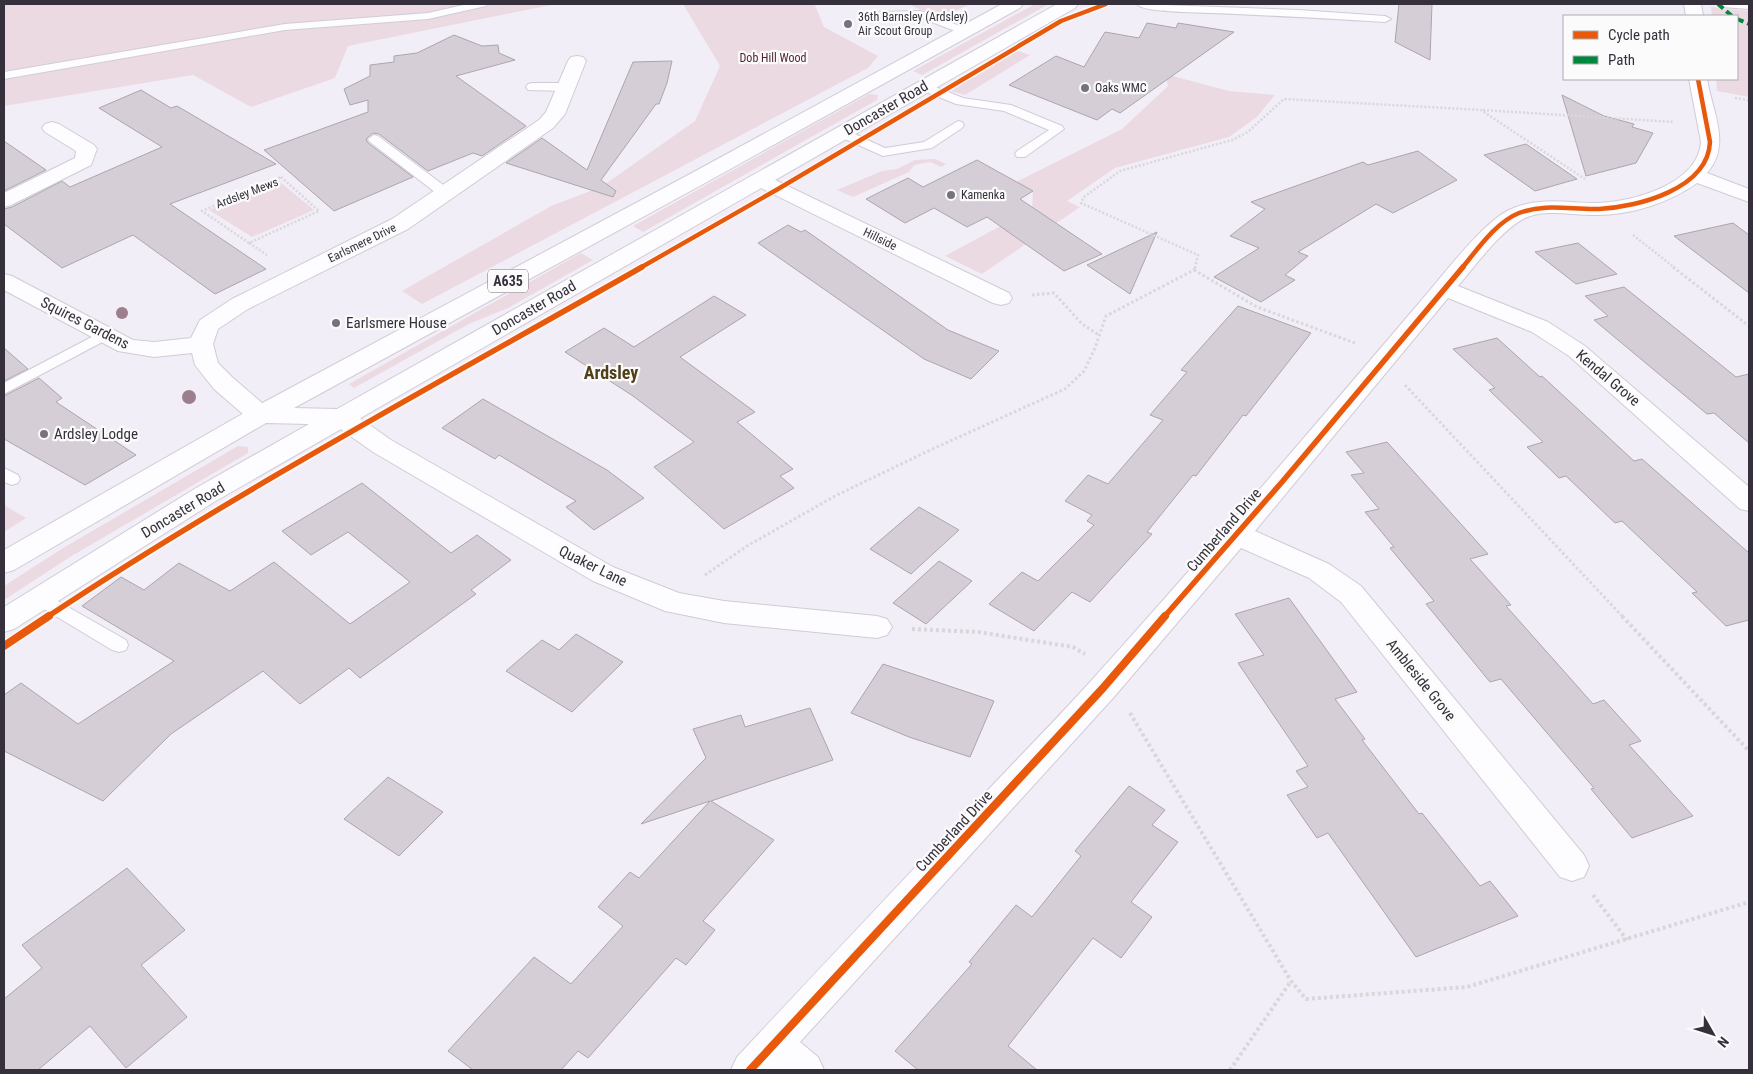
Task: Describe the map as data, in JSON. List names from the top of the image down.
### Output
{
  "streets": {
    "main road": [
      "Doncaster Road",
      "Hillside",
      "Earlsmere Drive",
      "A635",
      "Squires Gardens",
      "Kendal Grove",
      "Cumberland Drive",
      "Quaker Lane",
      "Ambleside Grove"
    ],
    "path": ["Ardsley Mews"]
  },
  "crossings": [
    ["Doncaster Road", "Hillside"],
    ["Doncaster Road", "Quaker Lane"],
    ["Ardsley Mews", "Earlsmere Drive"],
    ["Earlsmere Drive", "Squires Gardens"],
    ["Kendal Grove", "Cumberland Drive"],
    ["Cumberland Drive", "Ambleside Grove"]
  ],
  "districts": ["Ardsley"],
  "parks": ["Dob Hill Wood"],
  "places": [
    "36th Barnsley (Ardsley) Air Scout Group",
    "Oaks WMC",
    "Kamenka",
    "Earlsmere House",
    "Ardsley Lodge"
  ],
  "legend": ["Cycle path", "Path"],
  "north": "bottom right"
}
